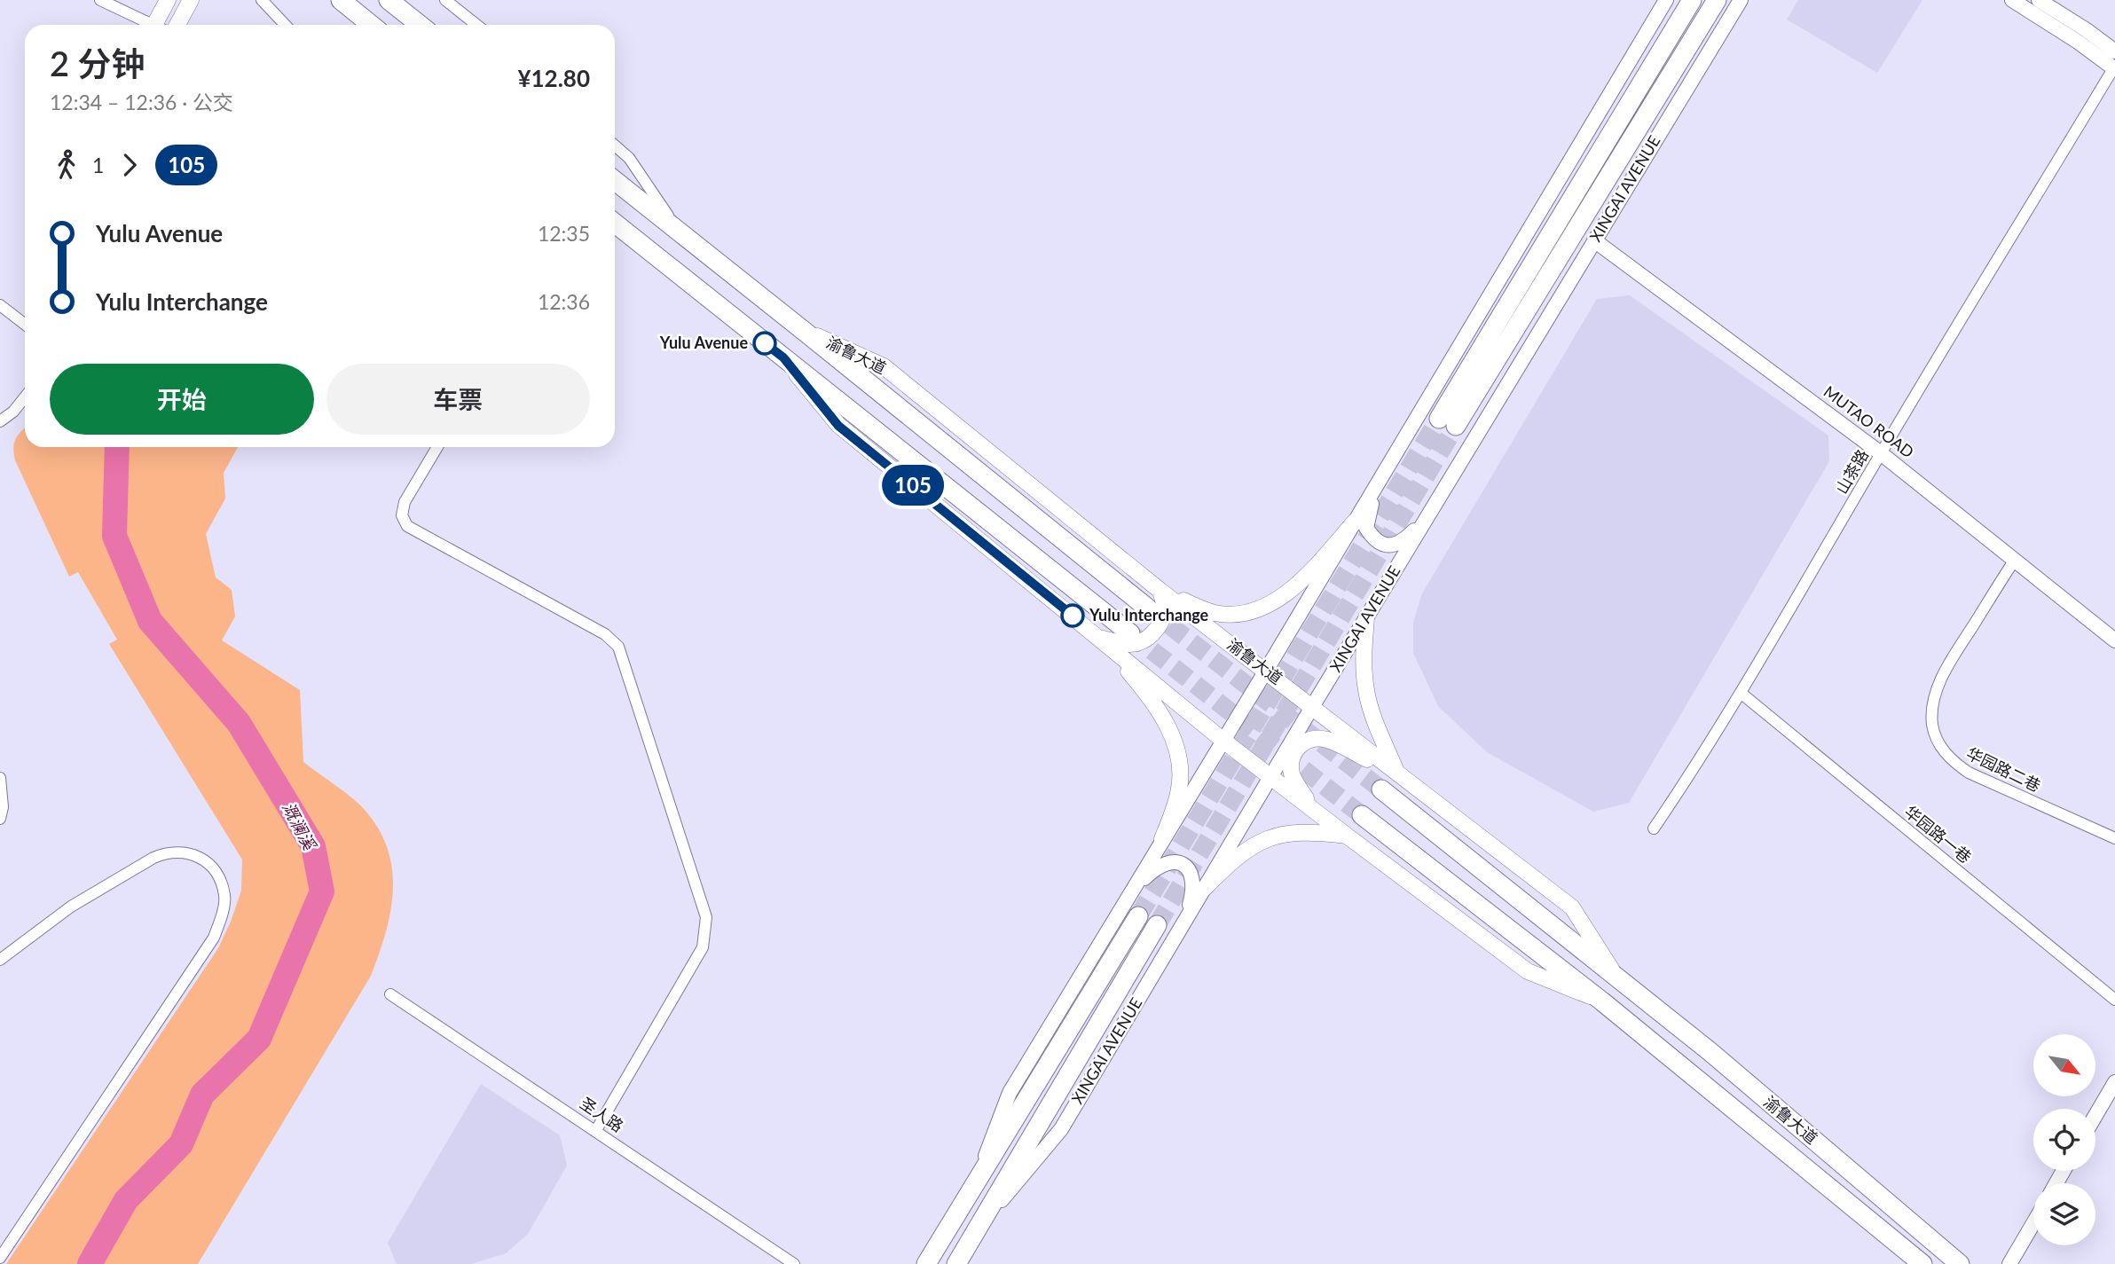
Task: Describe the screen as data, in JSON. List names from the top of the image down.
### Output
{
  "streets": {
    "main road": ["XINGAI AVENUE", "渝鲁大道"],
    "street": [
      "MUTAO ROAD",
      "山茶路",
      "华园路二巷",
      "华园路一巷",
      "圣人路"
    ]
  },
  "crossings": [
    ["XINGAI AVENUE", "渝鲁大道"],
    ["XINGAI AVENUE", "MUTAO ROAD"],
    ["MUTAO ROAD", "山茶路"],
    ["MUTAO ROAD", "华园路二巷"],
    ["山茶路", "华园路一巷"]
  ],
  "water": ["溉澜溪"],
  "places": ["Yulu Avenue", "Yulu Interchange"],
  "lines": ["bus line 105"],
  "north": "bottom right",
  "page": {
    "on_map": "105",
    "heading": ["2 分钟", "12:34 – 12:36 · 公交", "¥12.80"],
    "legs": ["1", "105"],
    "list": [
      {
        "name": "Yulu Avenue",
        "value": "12:35"
      },
      {
        "name": "Yulu Interchange",
        "value": "12:36"
      }
    ],
    "buttons": ["开始", "车票"]
  }
}
